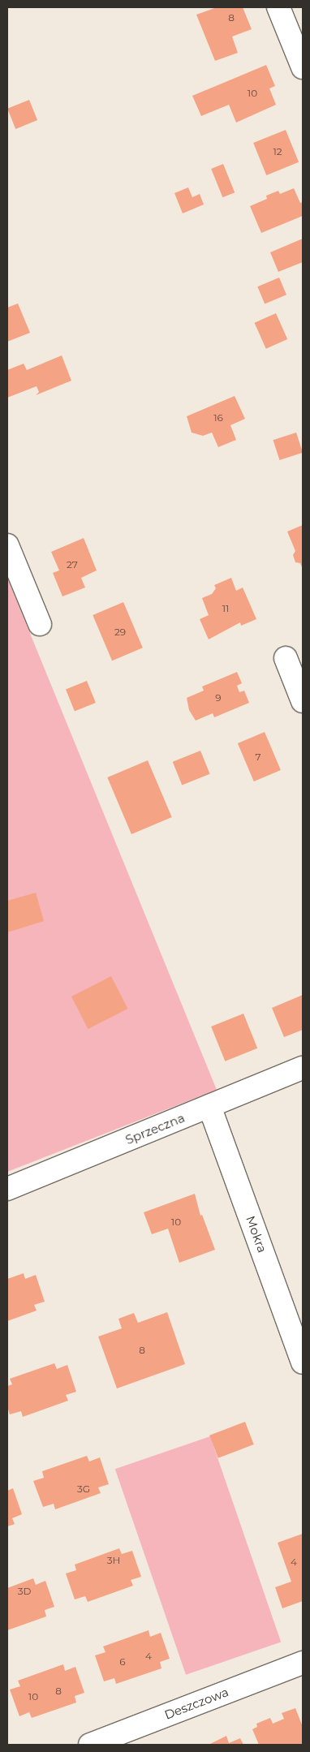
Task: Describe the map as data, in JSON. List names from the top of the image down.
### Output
{
  "streets": {
    "street": ["Sprzeczna", "Mokra", "Deszczowa"]
  },
  "crossings": [
    ["Sprzeczna", "Mokra"]
  ],
  "house_numbers": [
    "8",
    "10",
    "12",
    "16",
    "27",
    "11",
    "29",
    "9",
    "7",
    "10",
    "8",
    "3G",
    "3H",
    "4",
    "3D",
    "4",
    "6",
    "8",
    "10"
  ]
}
